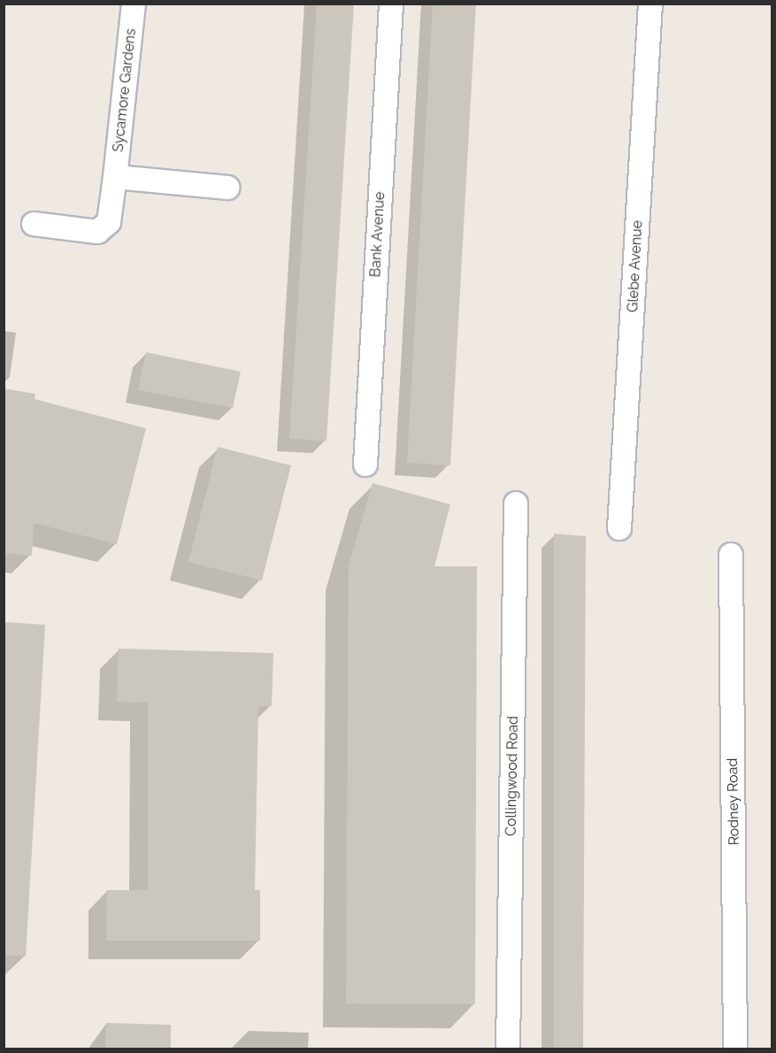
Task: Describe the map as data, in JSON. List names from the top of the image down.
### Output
{
  "streets": {
    "street": [
      "Sycamore Gardens",
      "Bank Avenue",
      "Glebe Avenue",
      "Collingwood Road",
      "Rodney Road"
    ]
  }
}
